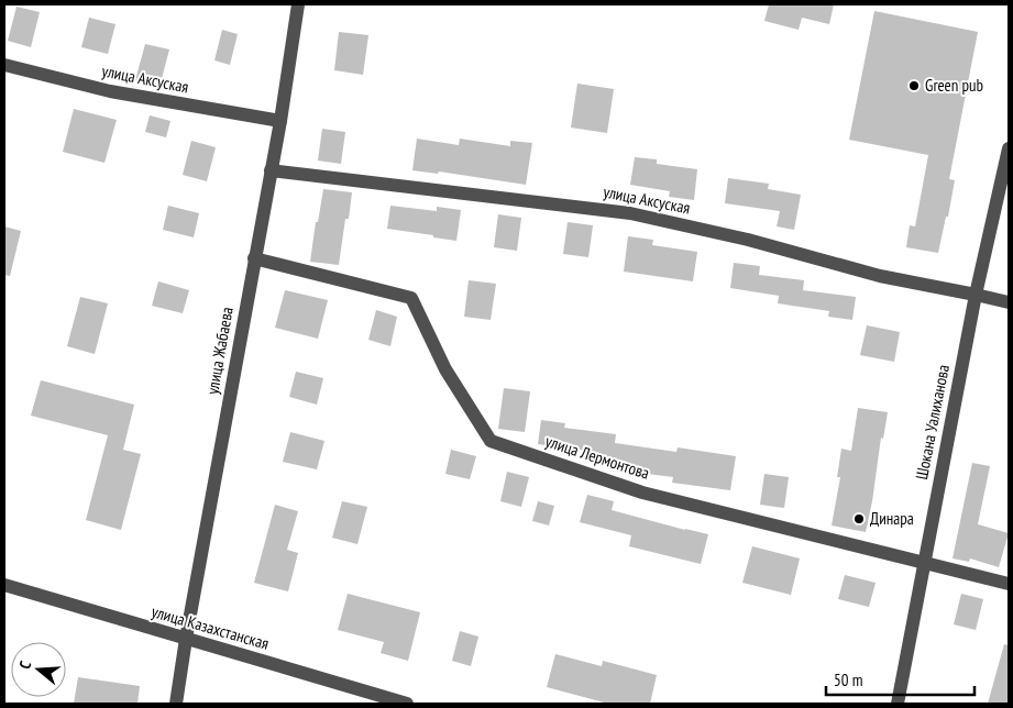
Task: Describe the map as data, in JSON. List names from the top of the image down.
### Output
{
  "streets": {
    "street": [
      "улица Аксуская",
      "улица Жабаева",
      "Шокана Уалиханова",
      "улица Лермонтова",
      "улица Казахстанская"
    ]
  },
  "crossings": [
    ["улица Аксуская", "улица Жабаева"],
    ["улица Аксуская", "Шокана Уалиханова"],
    ["улица Жабаева", "улица Лермонтова"],
    ["улица Жабаева", "улица Казахстанская"],
    ["Шокана Уалиханова", "улица Лермонтова"]
  ],
  "places": ["Green pub", "Динара"],
  "scale_bar": "50 m",
  "north": "left"
}
